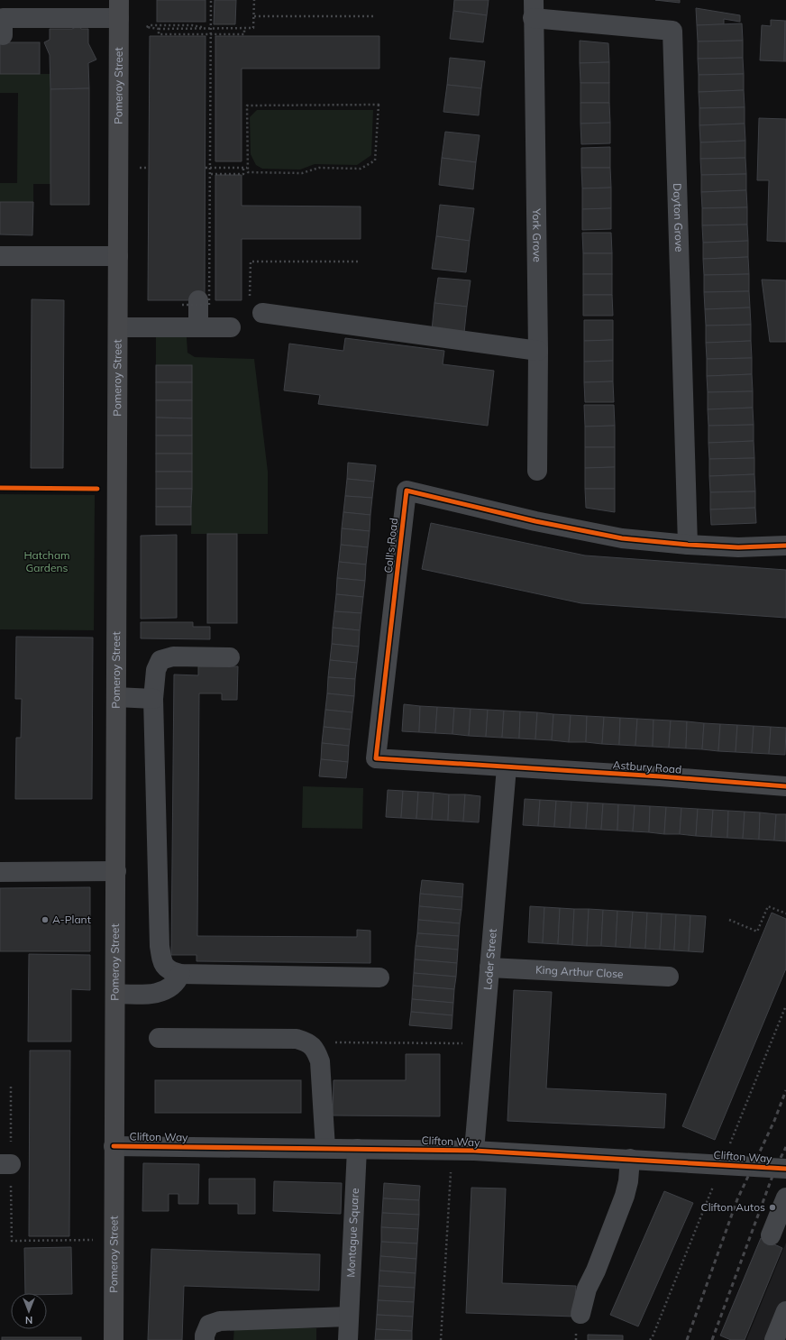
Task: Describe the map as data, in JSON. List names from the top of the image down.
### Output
{
  "streets": {
    "main road": ["Pomeroy Street"],
    "street": [
      "Dayton Grove",
      "York Grove",
      "Coll's Road",
      "Astbury Road",
      "Loder Street",
      "King Arthur Close",
      "Clifton Way",
      "Montague Square"
    ]
  },
  "crossings": [
    ["Pomeroy Street", "Clifton Way"],
    ["Dayton Grove", "York Grove"],
    ["Dayton Grove", "Coll's Road"],
    ["Coll's Road", "Astbury Road"],
    ["Coll's Road", "Loder Street"],
    ["Astbury Road", "Loder Street"],
    ["Loder Street", "King Arthur Close"],
    ["Loder Street", "Clifton Way"],
    ["Clifton Way", "Montague Square"]
  ],
  "parks": ["Hatcham Gardens"],
  "places": ["A-Plant", "Clifton Autos"],
  "north": "bottom"
}
